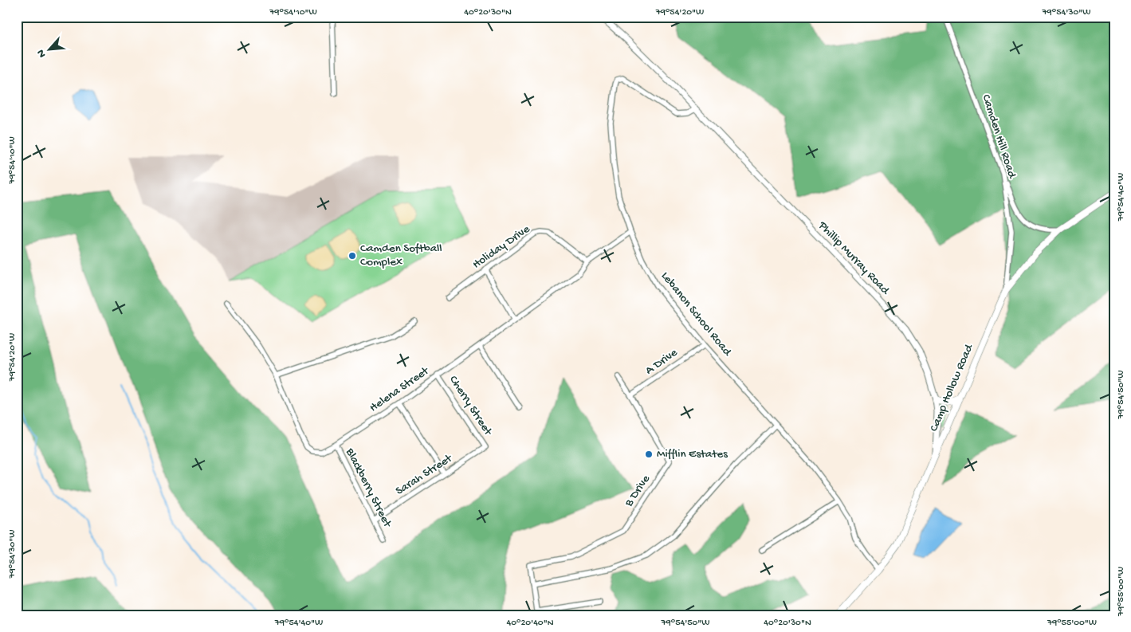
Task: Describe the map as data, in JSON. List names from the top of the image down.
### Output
{
  "streets": {
    "main road": ["Camp Hollow Road"],
    "street": [
      "Camden Hill Road",
      "Holiday Drive",
      "Phillip Murray Road",
      "Lebanon School Road",
      "A Drive",
      "Helena Street",
      "Cherry Street",
      "Sarah Street",
      "Blackberry Street",
      "B Drive"
    ]
  },
  "crossings": [
    ["Camden Hill Road", "Camp Hollow Road"],
    ["Holiday Drive", "Helena Street"],
    ["Phillip Murray Road", "Lebanon School Road"],
    ["Phillip Murray Road", "Camp Hollow Road"],
    ["Lebanon School Road", "A Drive"],
    ["Lebanon School Road", "Camp Hollow Road"],
    ["Lebanon School Road", "Helena Street"],
    ["A Drive", "B Drive"],
    ["Helena Street", "Cherry Street"],
    ["Helena Street", "Blackberry Street"],
    ["Cherry Street", "Sarah Street"],
    ["Sarah Street", "Blackberry Street"]
  ],
  "places": ["Camden Softball Complex", "Mifflin Estates"],
  "north": "bottom left",
  "coordinates": [
    "79°54'10\"W",
    "40°20'30\"N",
    "79°54'20\"W",
    "79°54'30\"W",
    "79°54'40\"W",
    "79°54'50\"W",
    "79°55'00\"W",
    "40°20'40\"N"
  ]
}
